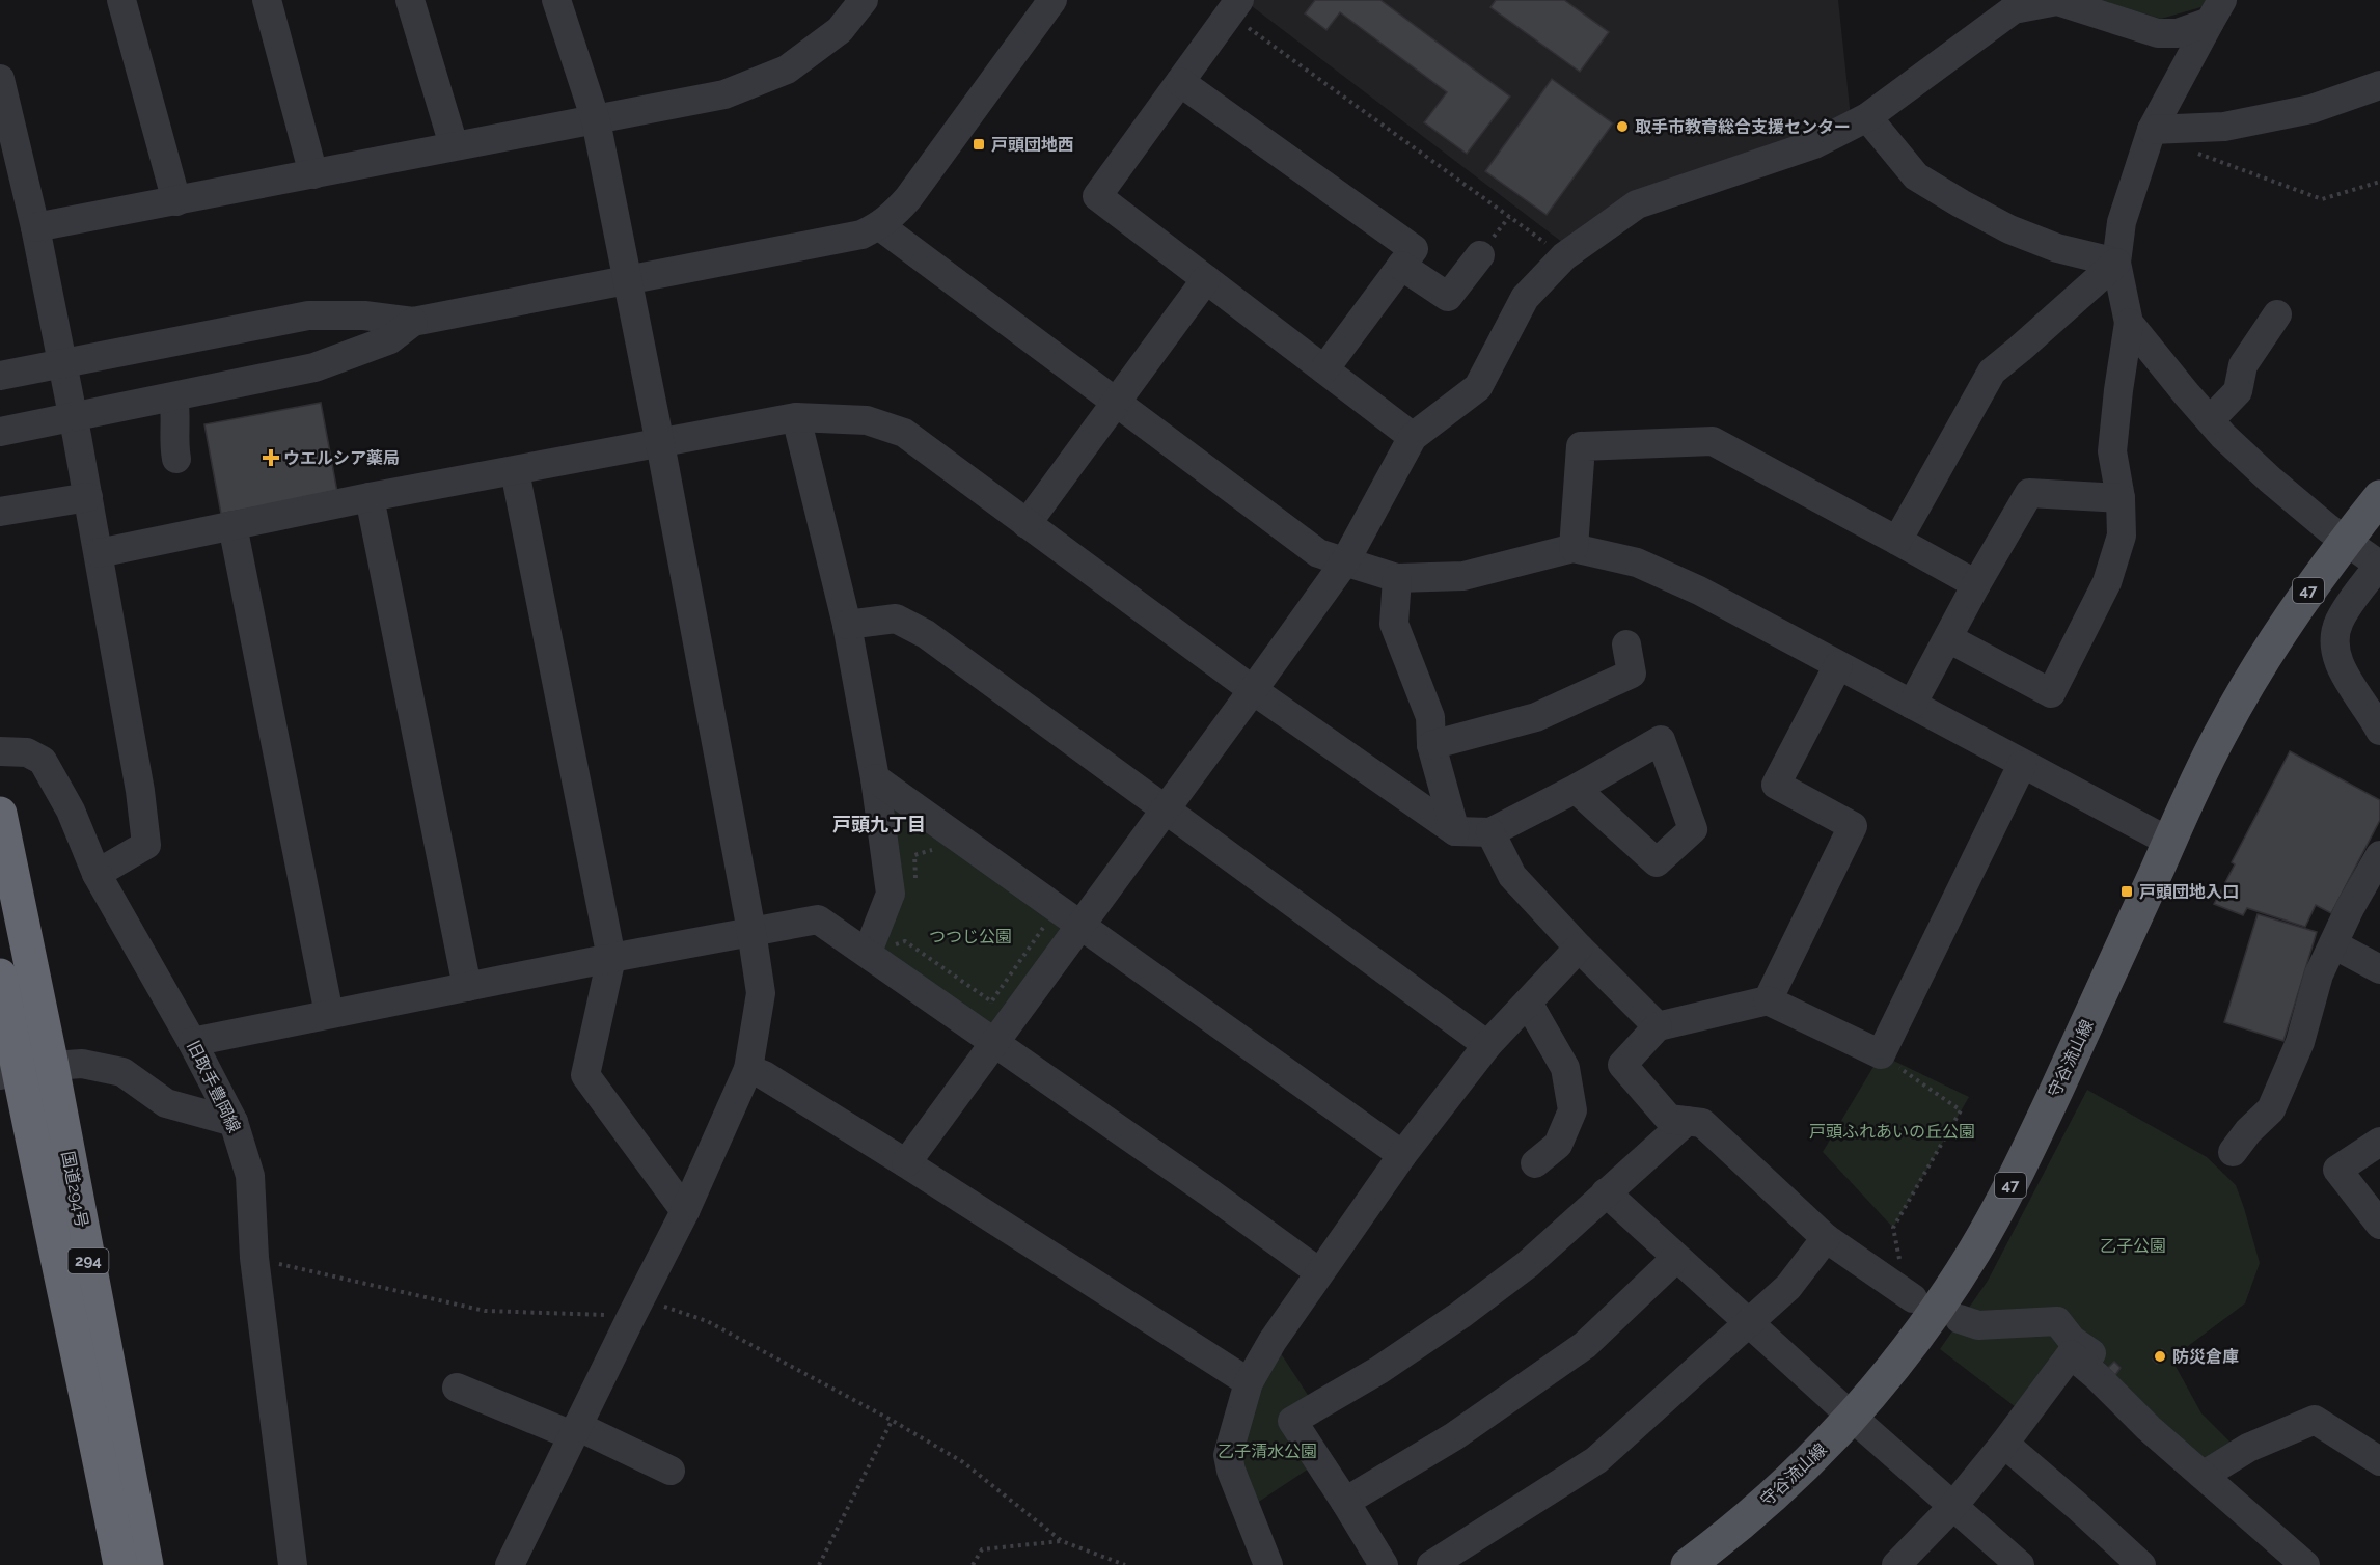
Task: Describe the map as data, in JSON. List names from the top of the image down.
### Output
{
  "streets": {
    "highway": ["国道294号", "294"],
    "main road": ["47", "守谷流山線"],
    "street": ["旧取手豊岡線"]
  },
  "districts": ["戸頭九丁目"],
  "parks": [
    "つつじ公園",
    "戸頭ふれあいの丘公園",
    "乙子公園",
    "乙子清水公園"
  ],
  "places": {
    "other": ["取手市教育総合支援センター", "防災倉庫"],
    "transit": ["戸頭団地西", "戸頭団地入口"],
    "health": ["ウエルシア薬局"]
  }
}
